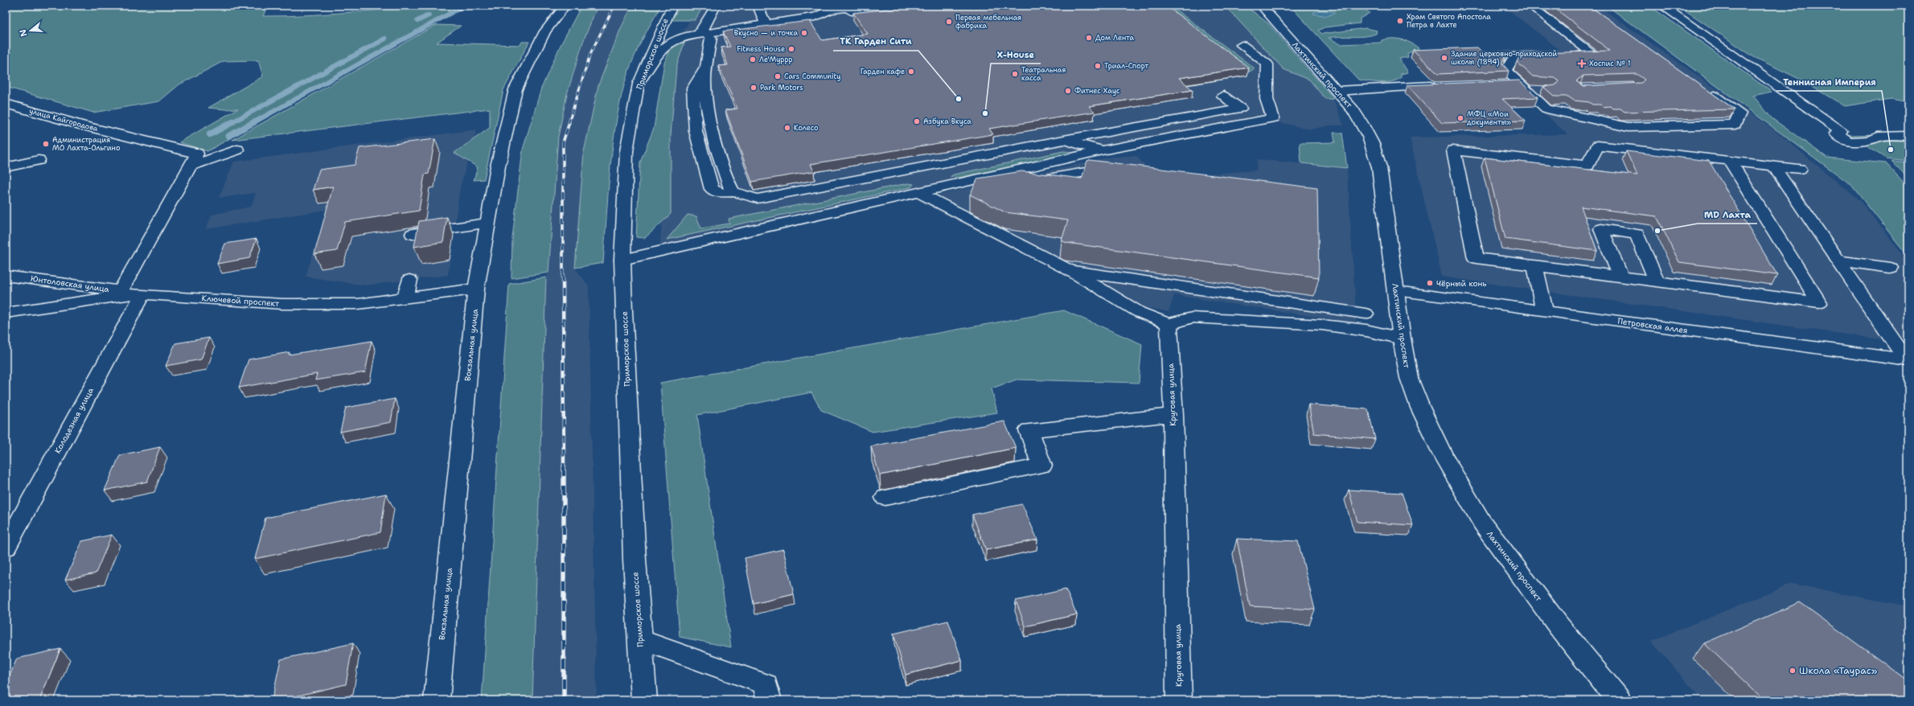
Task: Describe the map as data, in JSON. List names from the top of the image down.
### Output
{
  "streets": {
    "street": [
      "Приморское шоссе",
      "Лахтинский проспект",
      "улица Кайгородова",
      "Юнтоловская улица",
      "Ключевой проспект",
      "Петровская аллея",
      "Вокзальная улица",
      "Круговая улица",
      "Колодезная улица"
    ]
  },
  "crossings": [
    ["Лахтинский проспект", "Петровская аллея"],
    ["улица Кайгородова", "Колодезная улица"],
    ["Юнтоловская улица", "Ключевой проспект"],
    ["Юнтоловская улица", "Колодезная улица"],
    ["Ключевой проспект", "Вокзальная улица"],
    ["Ключевой проспект", "Колодезная улица"]
  ],
  "places": {
    "other": [
      "Храм Святого Апостола Петра в Лахте",
      "Первая мебельная фабрика",
      "Вкусно — и точка",
      "Дом Лента",
      "Fitness House",
      "Здание церковно-приходской школы (1894)",
      "Ле'Муррр",
      "Триал-Спорт",
      "Гарден кафе",
      "Театральная касса",
      "Cars Community",
      "Park Motors",
      "Фитнес Хаус",
      "ТК Гарден Сити",
      "X-House",
      "МФЦ «Мои документы»",
      "Азбука Вкуса",
      "Колесо",
      "Администрация МО Лахта-Ольгино",
      "Теннисная Империя",
      "MD Лахта",
      "Чёрный конь",
      "Школа «Таурас»"
    ],
    "health": ["Хоспис № 1"]
  },
  "north": "left"
}
